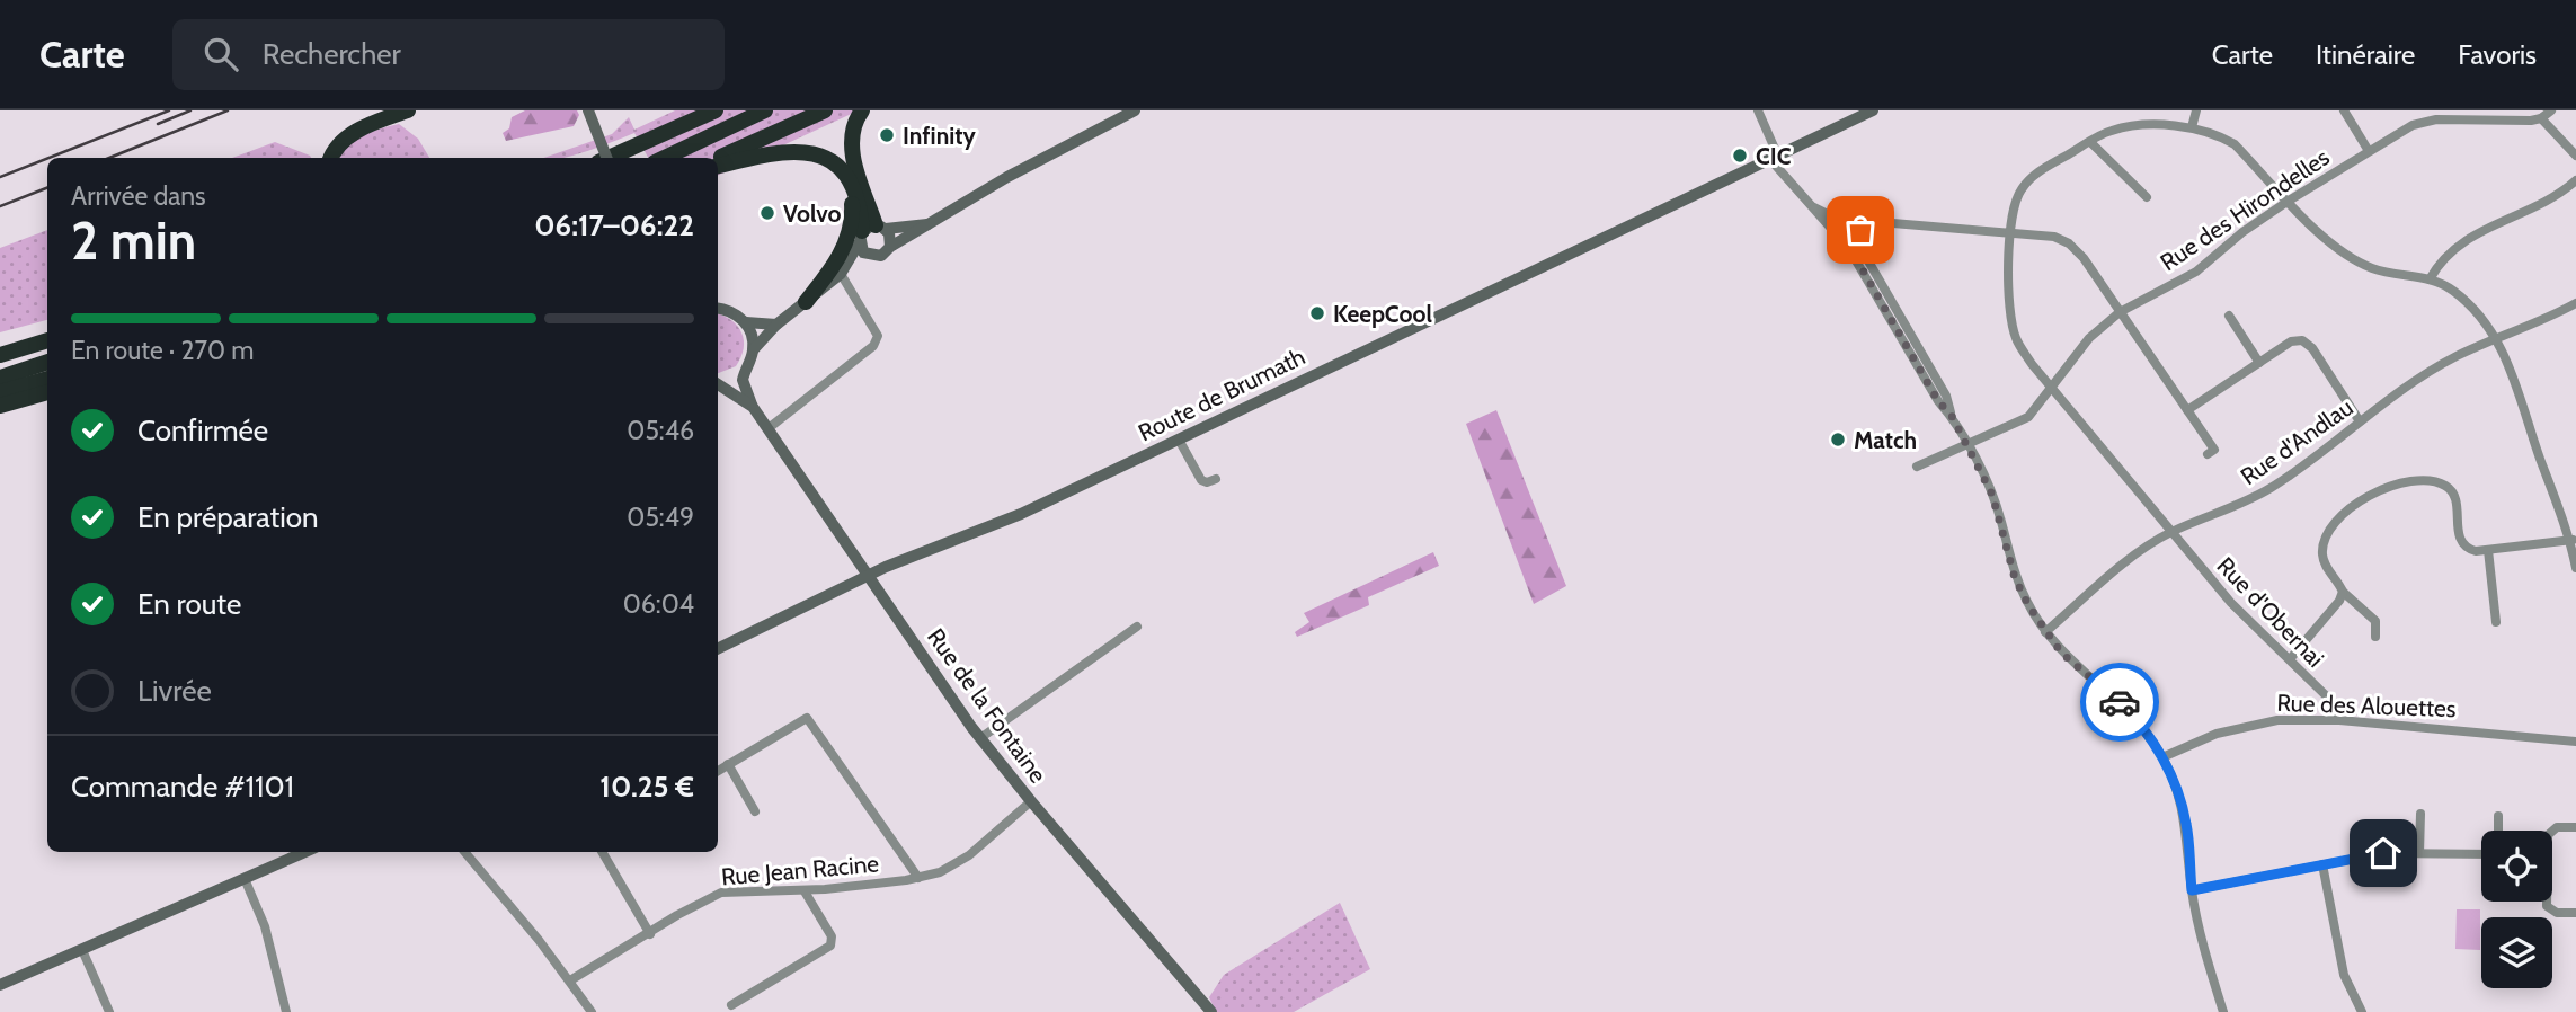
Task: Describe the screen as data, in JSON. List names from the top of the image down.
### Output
{
  "streets": {
    "street": [
      "Rue des Hirondelles",
      "Route de Brumath",
      "Rue d'Andlau",
      "Rue d'Obernai",
      "Rue de la Fontaine",
      "Rue des Alouettes",
      "Rue Jean Racine"
    ]
  },
  "crossings": [
    ["Rue des Hirondelles", "Rue d'Obernai"],
    ["Route de Brumath", "Rue de la Fontaine"],
    ["Rue d'Andlau", "Rue d'Obernai"],
    ["Rue d'Obernai", "Rue des Alouettes"],
    ["Rue de la Fontaine", "Rue Jean Racine"]
  ],
  "places": [
    "Infinity",
    "CIC",
    "Volvo",
    "KeepCool",
    "Match"
  ],
  "page": {
    "header": "Carte",
    "search": "Rechercher",
    "nav": ["Carte", "Itinéraire", "Favoris"],
    "heading": ["2 min", "Arrivée dans", "06:17–06:22"],
    "panel": ["Commande #1101", "10.25 €"],
    "bar": "En route · 270 m",
    "list": [
      ["Confirmée", "05:46"],
      ["En préparation", "05:49"],
      ["En route", "06:04"],
      "Livrée"
    ]
  }
}
